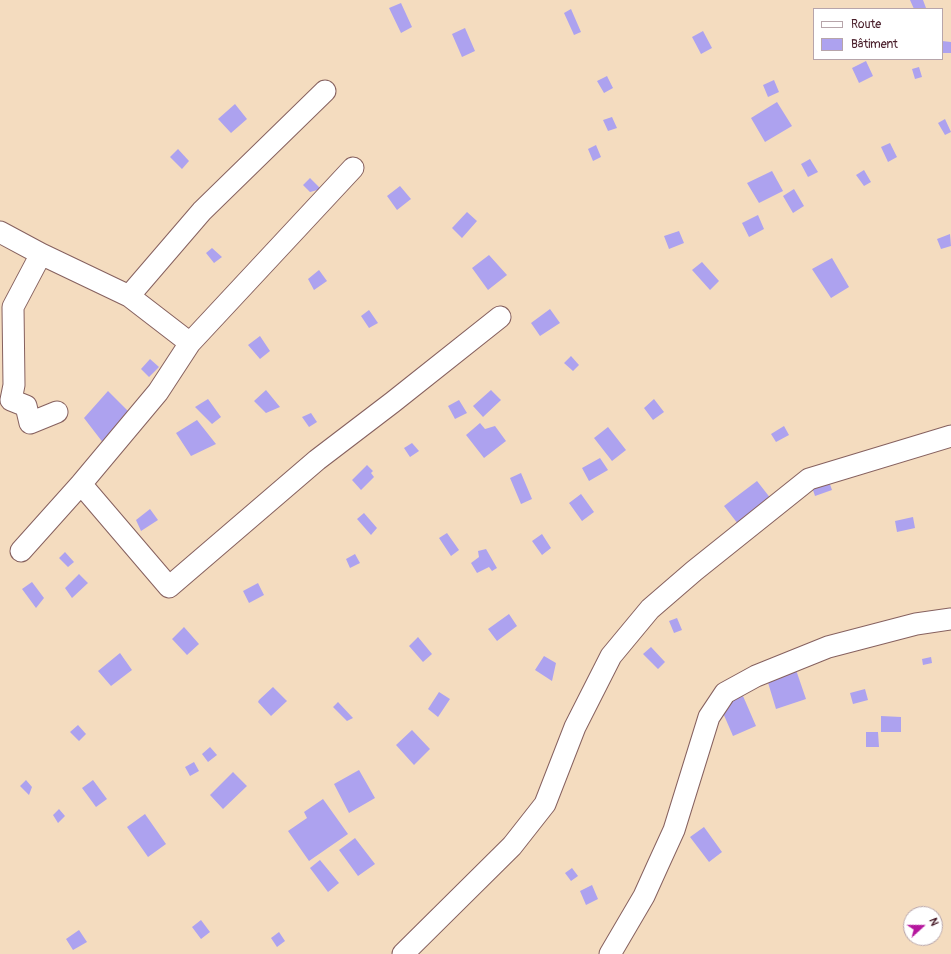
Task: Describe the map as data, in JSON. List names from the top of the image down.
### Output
{
  "legend": ["Route", "Bâtiment"],
  "north": "right"
}
